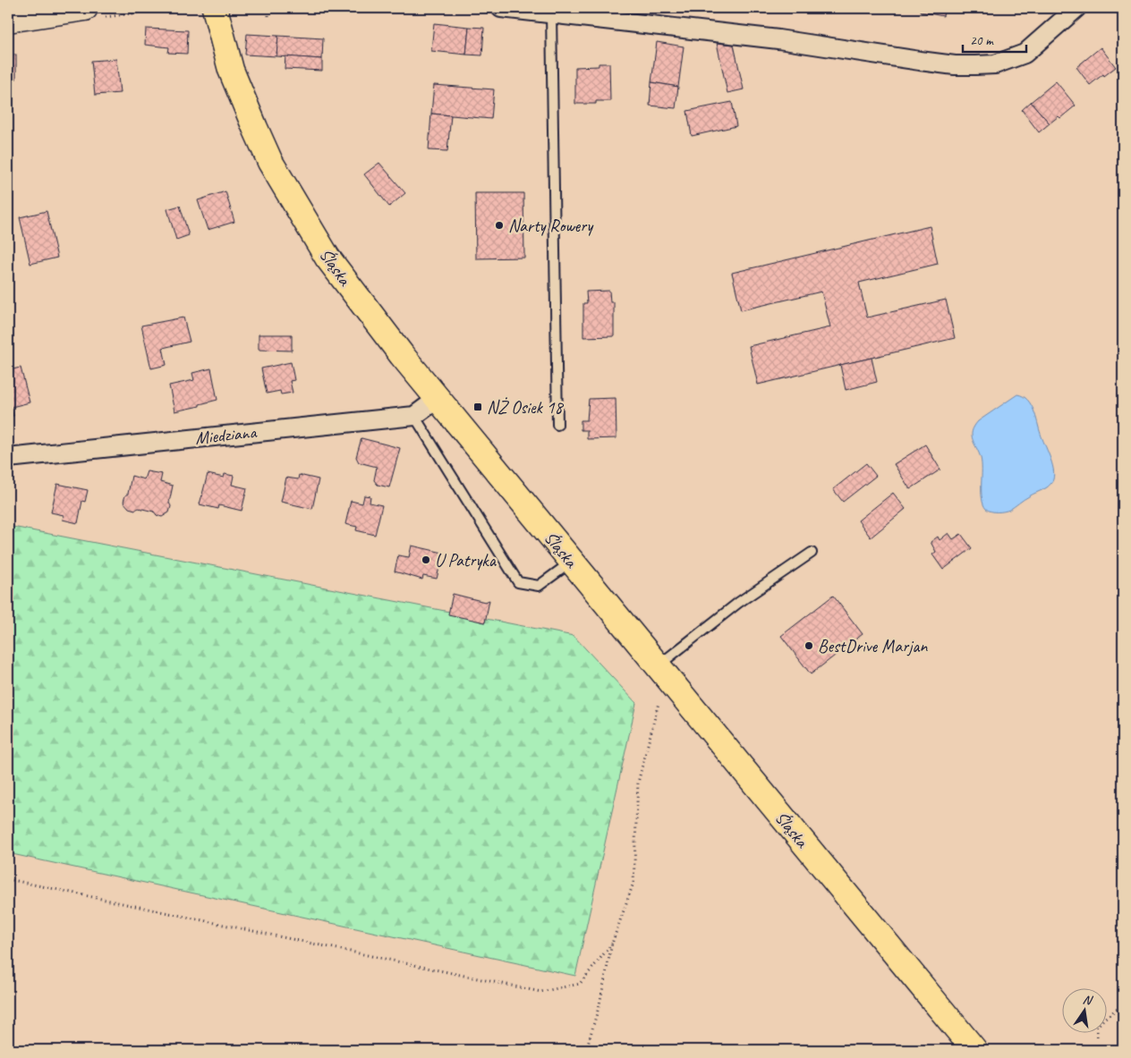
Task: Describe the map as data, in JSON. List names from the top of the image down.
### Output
{
  "streets": {
    "main road": ["Śląska"],
    "street": ["Miedziana"]
  },
  "places": {
    "other": ["Narty Rowery", "U Patryka", "BestDrive Marjan"],
    "transit": ["NŻ Osiek 18"]
  },
  "scale_bar": "20 m",
  "north": "top"
}
